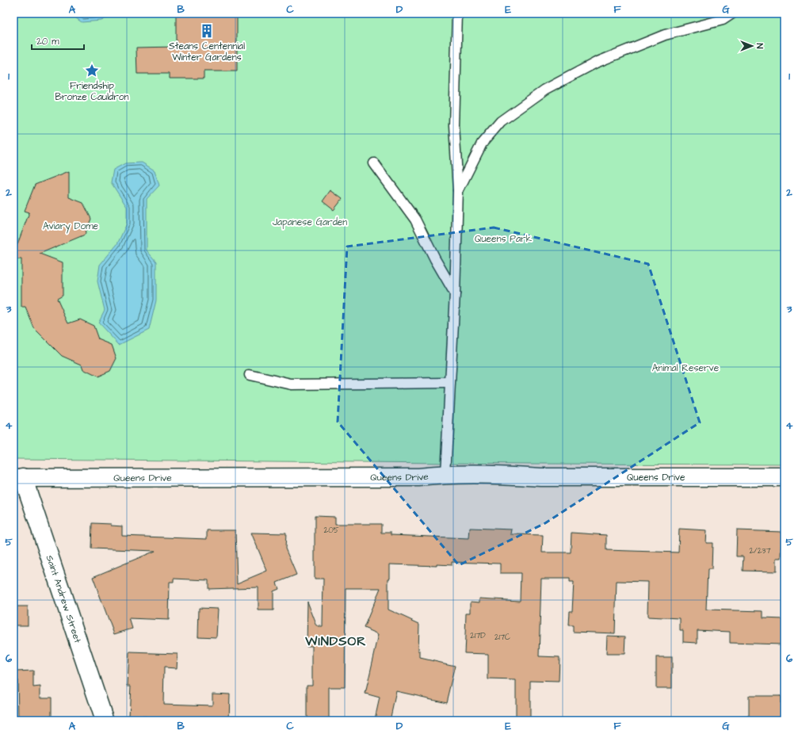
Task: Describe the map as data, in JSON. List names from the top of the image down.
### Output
{
  "streets": {
    "main road": ["Queens Drive", "Saint Andrew Street"]
  },
  "crossings": [
    ["Queens Drive", "Saint Andrew Street"]
  ],
  "districts": ["WINDSOR"],
  "parks": [
    "Japanese Garden",
    "Aviary Dome",
    "Queens Park",
    "Animal Reserve"
  ],
  "places": {
    "building": ["Steans Centennial Winter Gardens"],
    "place": ["Friendship Bronze Cauldron"]
  },
  "house_numbers": [
    "205",
    "2/237",
    "217D",
    "217C"
  ],
  "scale_bar": "20 m",
  "north": "right",
  "grid": {
    "columns": [
      "A",
      "B",
      "C",
      "D",
      "E",
      "F",
      "G"
    ],
    "rows": [
      "1",
      "2",
      "3",
      "4",
      "5",
      "6"
    ]
  }
}
